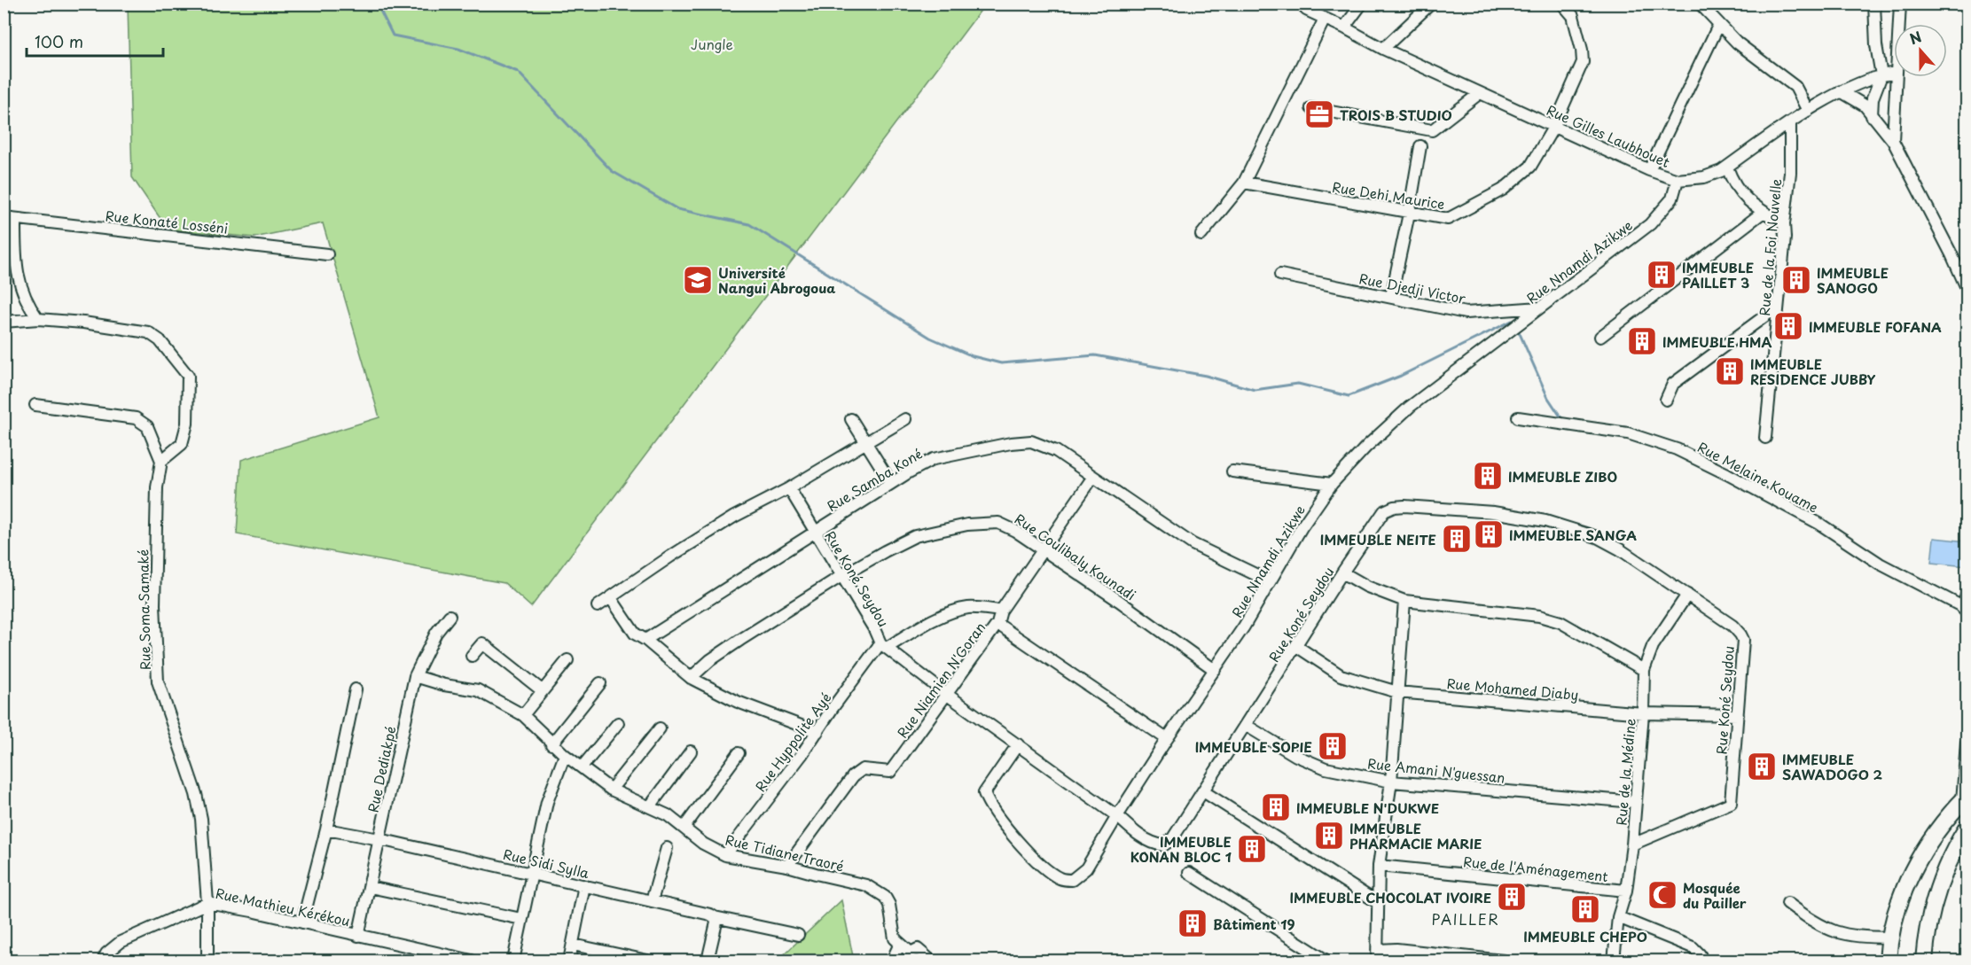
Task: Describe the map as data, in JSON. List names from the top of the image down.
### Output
{
  "streets": {
    "street": [
      "Rue Gilles Laubhouet",
      "Rue Dehi Maurice",
      "Rue Konaté Losséni",
      "Rue de la Foi Nouvelle",
      "Rue Nnamdi Azikwe",
      "Rue Djedji Victor",
      "Rue Melaine Kouame",
      "Rue Samba Koné",
      "Rue Coulibaly Kounadi",
      "Rue Koné Seydou",
      "Rue Soma Samaké",
      "Rue Niamien N'Goran",
      "Rue Mohamed Diaby",
      "Rue Hyppolite Ayé",
      "Rue Dediakpé",
      "Rue Amani N'guessan",
      "Rue de la Médine",
      "Rue Tidiane Traoré",
      "Rue Sidi Sylla",
      "Rue de l'Aménagement",
      "Rue Mathieu Kérékou"
    ]
  },
  "crossings": [
    ["Rue Gilles Laubhouet", "Rue Dehi Maurice"],
    ["Rue Gilles Laubhouet", "Rue de la Foi Nouvelle"],
    ["Rue Gilles Laubhouet", "Rue Nnamdi Azikwe"],
    ["Rue Nnamdi Azikwe", "Rue Djedji Victor"],
    ["Rue Nnamdi Azikwe", "Rue Samba Koné"],
    ["Rue Nnamdi Azikwe", "Rue Coulibaly Kounadi"],
    ["Rue Nnamdi Azikwe", "Rue Koné Seydou"],
    ["Rue Samba Koné", "Rue Koné Seydou"],
    ["Rue Samba Koné", "Rue Niamien N'Goran"],
    ["Rue Coulibaly Kounadi", "Rue Koné Seydou"],
    ["Rue Coulibaly Kounadi", "Rue Niamien N'Goran"],
    ["Rue Koné Seydou", "Rue Niamien N'Goran"],
    ["Rue Koné Seydou", "Rue Mohamed Diaby"],
    ["Rue Koné Seydou", "Rue Hyppolite Ayé"],
    ["Rue Koné Seydou", "Rue Amani N'guessan"],
    ["Rue Koné Seydou", "Rue de la Médine"],
    ["Rue Soma Samaké", "Rue Mathieu Kérékou"],
    ["Rue Niamien N'Goran", "Rue Tidiane Traoré"],
    ["Rue Mohamed Diaby", "Rue de la Médine"],
    ["Rue Hyppolite Ayé", "Rue Tidiane Traoré"],
    ["Rue Dediakpé", "Rue Tidiane Traoré"],
    ["Rue Dediakpé", "Rue Sidi Sylla"],
    ["Rue Dediakpé", "Rue Mathieu Kérékou"],
    ["Rue Amani N'guessan", "Rue de la Médine"],
    ["Rue de la Médine", "Rue de l'Aménagement"]
  ],
  "districts": ["PAILLER"],
  "parks": ["Jungle"],
  "places": {
    "office": ["TROIS B STUDIO"],
    "building": [
      "IMMEUBLE PAILLET 3",
      "IMMEUBLE SANOGO",
      "IMMEUBLE FOFANA",
      "IMMEUBLE HMA",
      "IMMEUBLE RESIDENCE JUBBY",
      "IMMEUBLE ZIBO",
      "IMMEUBLE SANGA",
      "IMMEUBLE NEITE",
      "IMMEUBLE SOPIE",
      "IMMEUBLE SAWADOGO 2",
      "IMMEUBLE N'DUKWE",
      "IMMEUBLE PHARMACIE MARIE",
      "IMMEUBLE KONAN BLOC 1",
      "IMMEUBLE CHOCOLAT IVOIRE",
      "IMMEUBLE CHEPO",
      "Bâtiment 19"
    ],
    "school or university": ["Université Nangui Abrogoua"],
    "mosque": ["Mosquée du Pailler"]
  },
  "scale_bar": "100 m",
  "north": "top"
}
